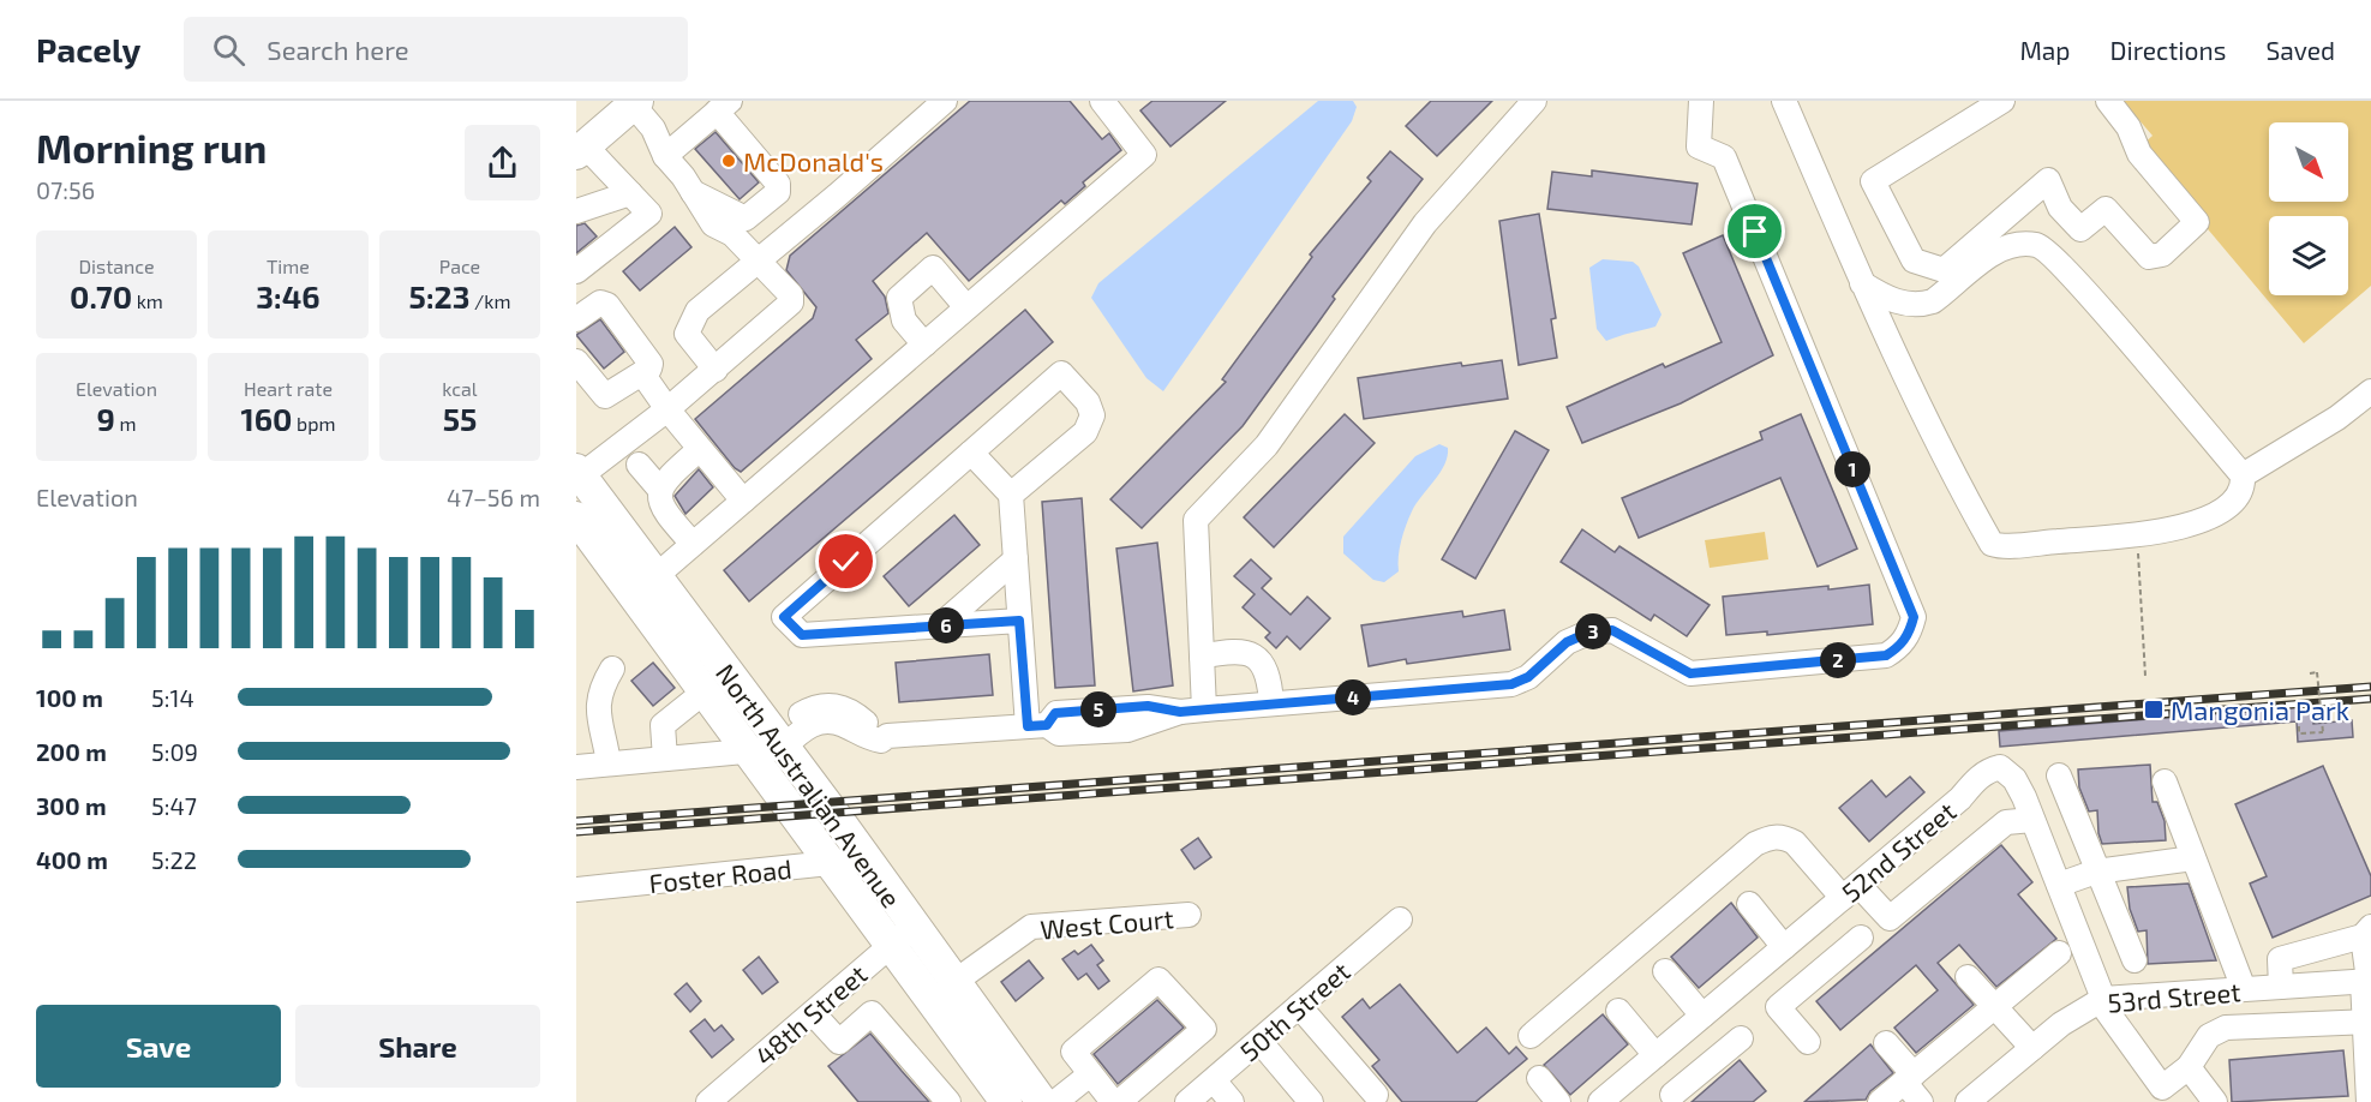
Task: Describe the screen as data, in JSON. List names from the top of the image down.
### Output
{
  "streets": {
    "main road": ["North Australian Avenue"],
    "street": [
      "52nd Street",
      "Foster Road",
      "West Court",
      "53rd Street",
      "50th Street",
      "48th Street"
    ]
  },
  "crossings": [
    ["North Australian Avenue", "Foster Road"],
    ["North Australian Avenue", "West Court"],
    ["North Australian Avenue", "48th Street"],
    ["52nd Street", "53rd Street"]
  ],
  "places": {
    "other": ["McDonald's"],
    "transit": ["Mangonia Park"]
  },
  "north": "bottom right",
  "page": {
    "header": "Pacely",
    "search": "Search here",
    "nav": ["Map", "Directions", "Saved"],
    "heading": ["Morning run", "07:56"],
    "stats": [
      ["Distance", "0.70 km"],
      ["Time", "3:46"],
      ["Pace", "5:23 /km"],
      ["Elevation", "9 m"],
      ["Heart rate", "160 bpm"],
      ["kcal", "55"]
    ],
    "pins": [
      "1",
      "6",
      "3",
      "2",
      "4",
      "5"
    ],
    "chart": ["Elevation", "47–56 m"],
    "list": [
      {
        "name": "100 m",
        "note": "5:14"
      },
      {
        "name": "200 m",
        "note": "5:09"
      },
      {
        "name": "300 m",
        "note": "5:47"
      },
      {
        "name": "400 m",
        "note": "5:22"
      }
    ],
    "buttons": ["Save", "Share"]
  }
}
